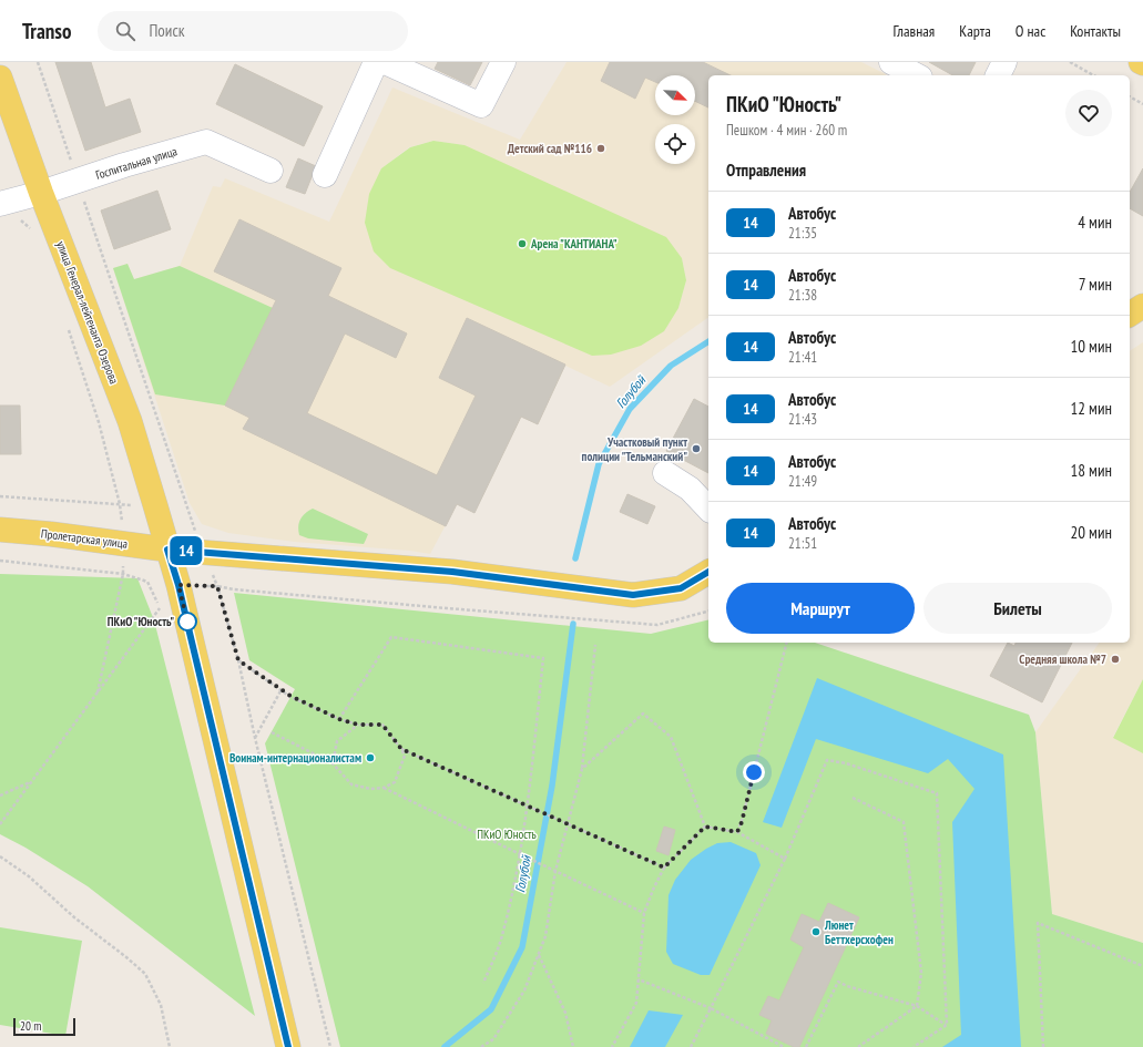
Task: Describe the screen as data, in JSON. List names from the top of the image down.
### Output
{
  "streets": {
    "main road": ["улица Генерал-лейтенанта Озерова", "Пролетарская улица"],
    "street": ["Госпитальная улица"]
  },
  "crossings": [
    ["Госпитальная улица", "улица Генерал-лейтенанта Озерова"],
    ["улица Генерал-лейтенанта Озерова", "Пролетарская улица"]
  ],
  "water": ["Голубой"],
  "parks": ["ПКиО Юность"],
  "places": [
    "Детский сад №116",
    "Арена \"КАНТИАНА\"",
    "Участковый пункт полиции \"Тельманский\"",
    "ПКиО \"Юность\"",
    "Средняя школа №7",
    "Воинам-интернационалистам",
    "Люнет Беттхерсхофен"
  ],
  "lines": ["bus line 14"],
  "scale_bar": "20 m",
  "north": "bottom right",
  "page": {
    "header": "Transo",
    "search": "Поиск",
    "nav": [
      "Главная",
      "Карта",
      "О нас",
      "Контакты"
    ],
    "on_map": "14",
    "heading": [
      ["ПКиО \"Юность\"", "Пешком · 4 мин · 260 m"],
      "Отправления"
    ],
    "list": [
      {
        "mark": "14",
        "name": "Автобус",
        "note": "21:35",
        "value": "4 мин"
      },
      {
        "mark": "14",
        "name": "Автобус",
        "note": "21:38",
        "value": "7 мин"
      },
      {
        "mark": "14",
        "name": "Автобус",
        "note": "21:41",
        "value": "10 мин"
      },
      {
        "mark": "14",
        "name": "Автобус",
        "note": "21:43",
        "value": "12 мин"
      },
      {
        "mark": "14",
        "name": "Автобус",
        "note": "21:49",
        "value": "18 мин"
      },
      {
        "mark": "14",
        "name": "Автобус",
        "note": "21:51",
        "value": "20 мин"
      }
    ],
    "buttons": ["Маршрут", "Билеты"],
    "scale": "20 m"
  }
}
